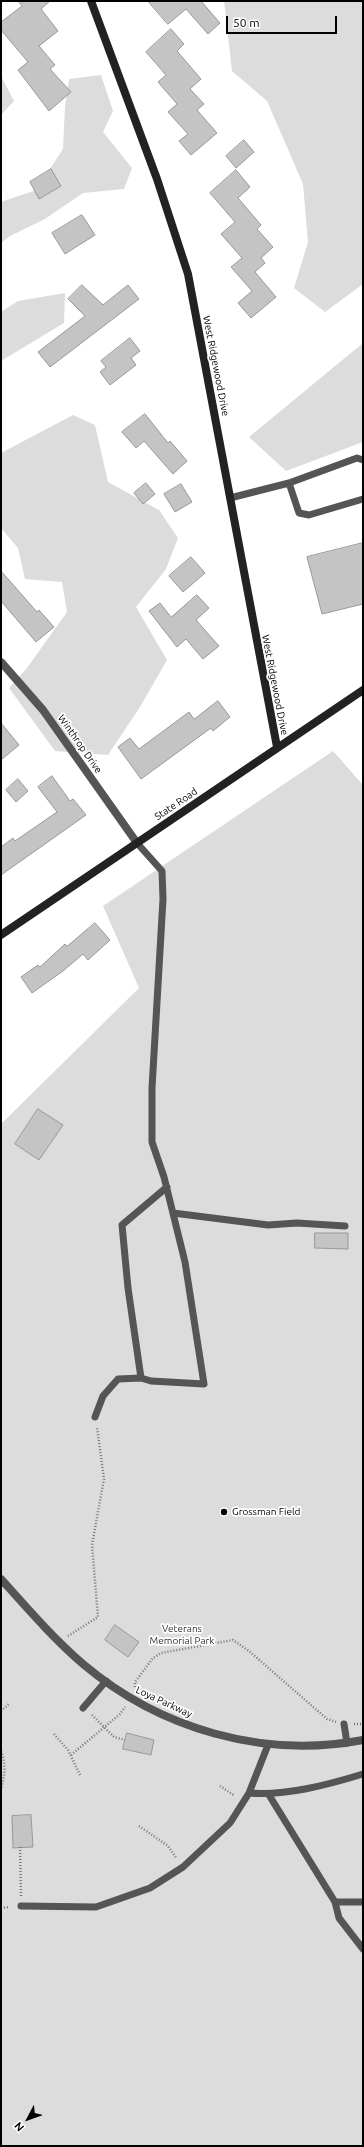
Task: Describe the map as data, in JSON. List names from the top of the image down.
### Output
{
  "streets": {
    "street": [
      "West Ridgewood Drive",
      "Winthrop Drive",
      "State Road",
      "Loya Parkway"
    ]
  },
  "crossings": [
    ["West Ridgewood Drive", "State Road"],
    ["Winthrop Drive", "State Road"]
  ],
  "parks": ["Veterans Memorial Park"],
  "places": ["Grossman Field"],
  "scale_bar": "50 m",
  "north": "bottom left"
}
